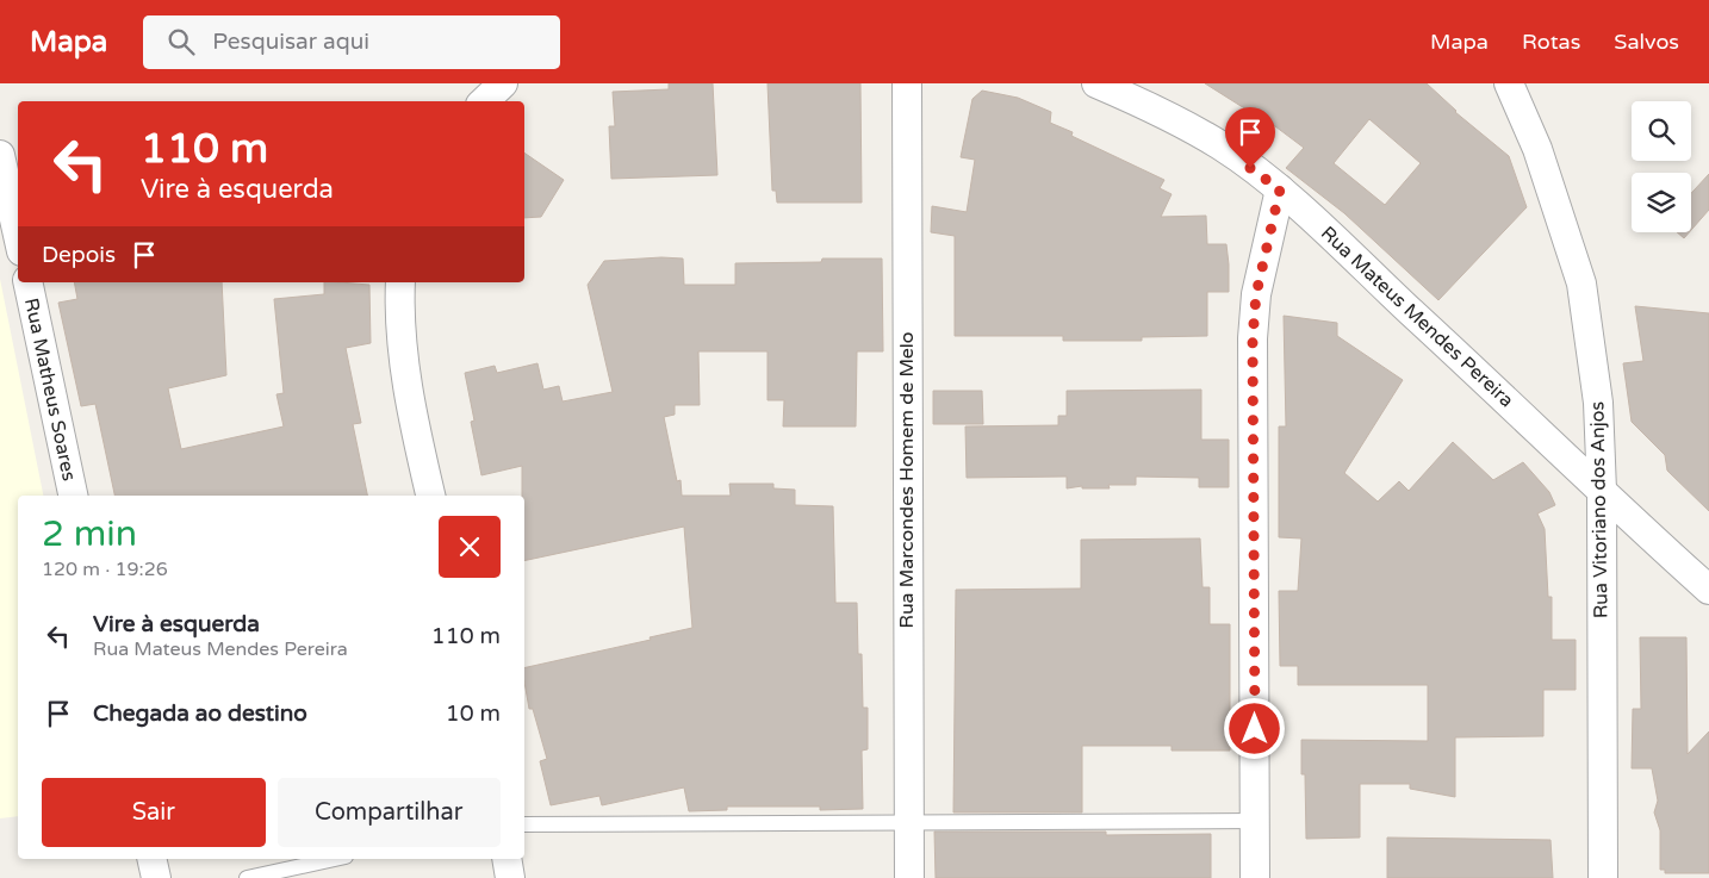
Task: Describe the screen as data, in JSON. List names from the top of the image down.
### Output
{
  "streets": {
    "street": [
      "Rua Mateus Mendes Pereira",
      "Rua Matheus Soares",
      "Rua Marcondes Homem de Melo",
      "Rua Vitoriano dos Anjos"
    ]
  },
  "crossings": [
    ["Rua Mateus Mendes Pereira", "Rua Vitoriano dos Anjos"]
  ],
  "page": {
    "header": "Mapa",
    "search": "Pesquisar aqui",
    "nav": ["Mapa", "Rotas", "Salvos"],
    "turn": ["110 m", "Vire à esquerda"],
    "then": "Depois",
    "heading": ["2 min", "120 m · 19:26"],
    "list": [
      {
        "name": "Vire à esquerda",
        "note": "Rua Mateus Mendes Pereira",
        "value": "110 m"
      },
      {
        "name": "Chegada ao destino",
        "value": "10 m"
      }
    ],
    "buttons": ["Sair", "Compartilhar"]
  }
}
